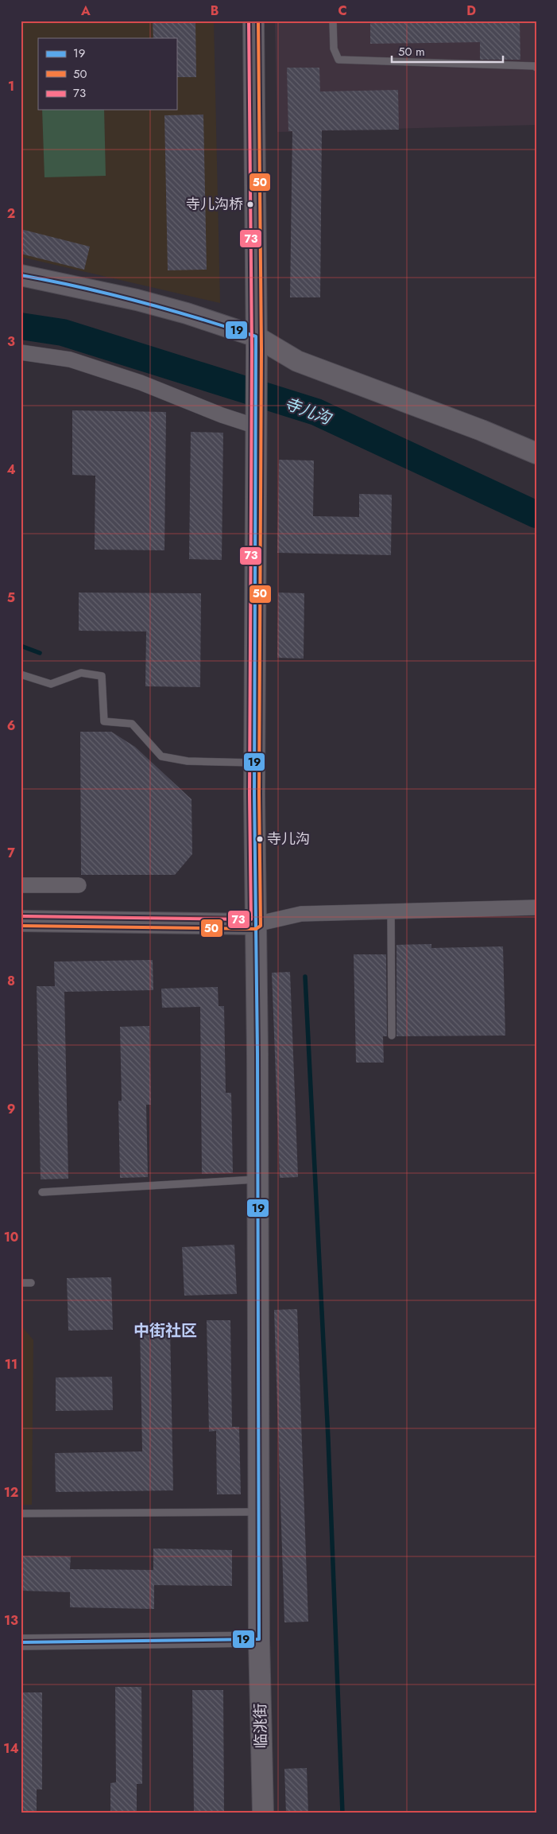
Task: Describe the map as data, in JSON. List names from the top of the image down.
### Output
{
  "streets": {
    "street": ["临洮街"]
  },
  "districts": ["中街社区"],
  "water": ["寺儿沟"],
  "places": ["寺儿沟桥", "寺儿沟"],
  "lines": ["transit line 50", "transit line 73", "transit line 19"],
  "legend": ["19", "50", "73"],
  "scale_bar": "50 m",
  "grid": {
    "columns": [
      "A",
      "B",
      "C",
      "D"
    ],
    "rows": [
      "1",
      "2",
      "3",
      "4",
      "5",
      "6",
      "7",
      "8",
      "9",
      "10",
      "11",
      "12",
      "13",
      "14"
    ]
  }
}
